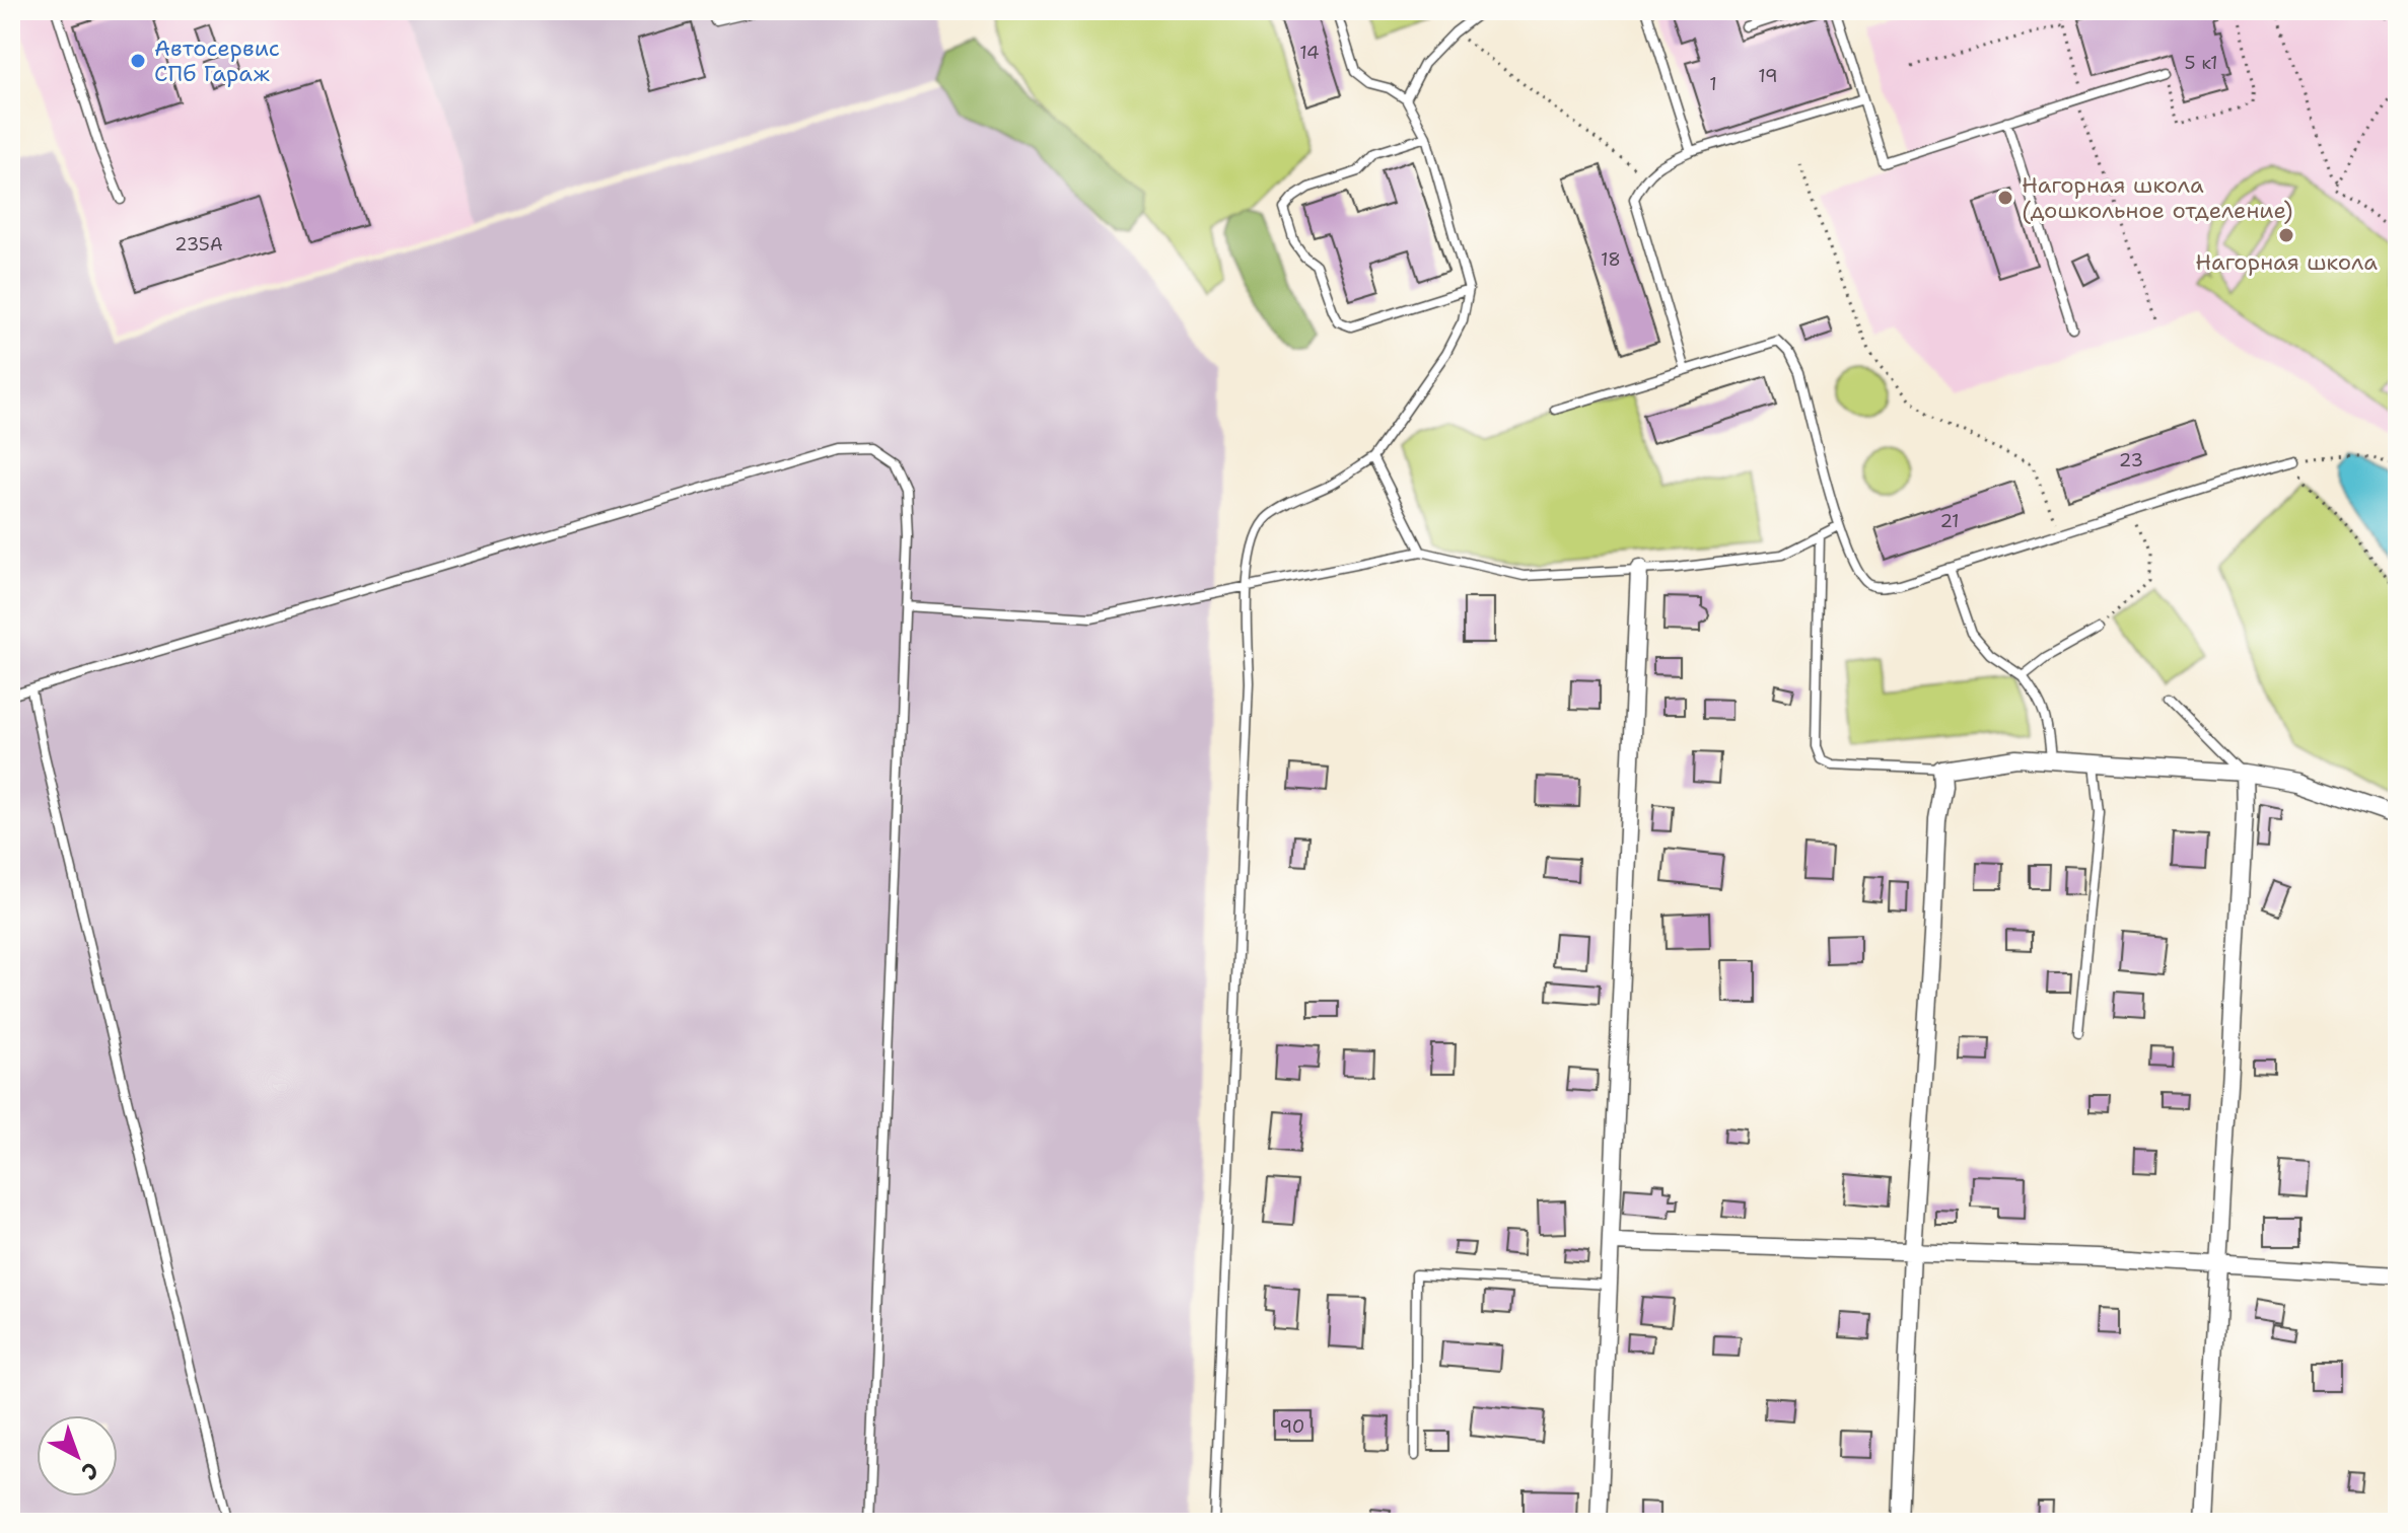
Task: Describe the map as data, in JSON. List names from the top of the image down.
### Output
{
  "places": ["Автосервис СПб Гараж", "Нагорная школа (дошкольное отделение)", "Нагорная школа"],
  "house_numbers": [
    "14",
    "5 к1",
    "19",
    "1",
    "235А",
    "18",
    "23",
    "21",
    "90"
  ],
  "north": "bottom right"
}
